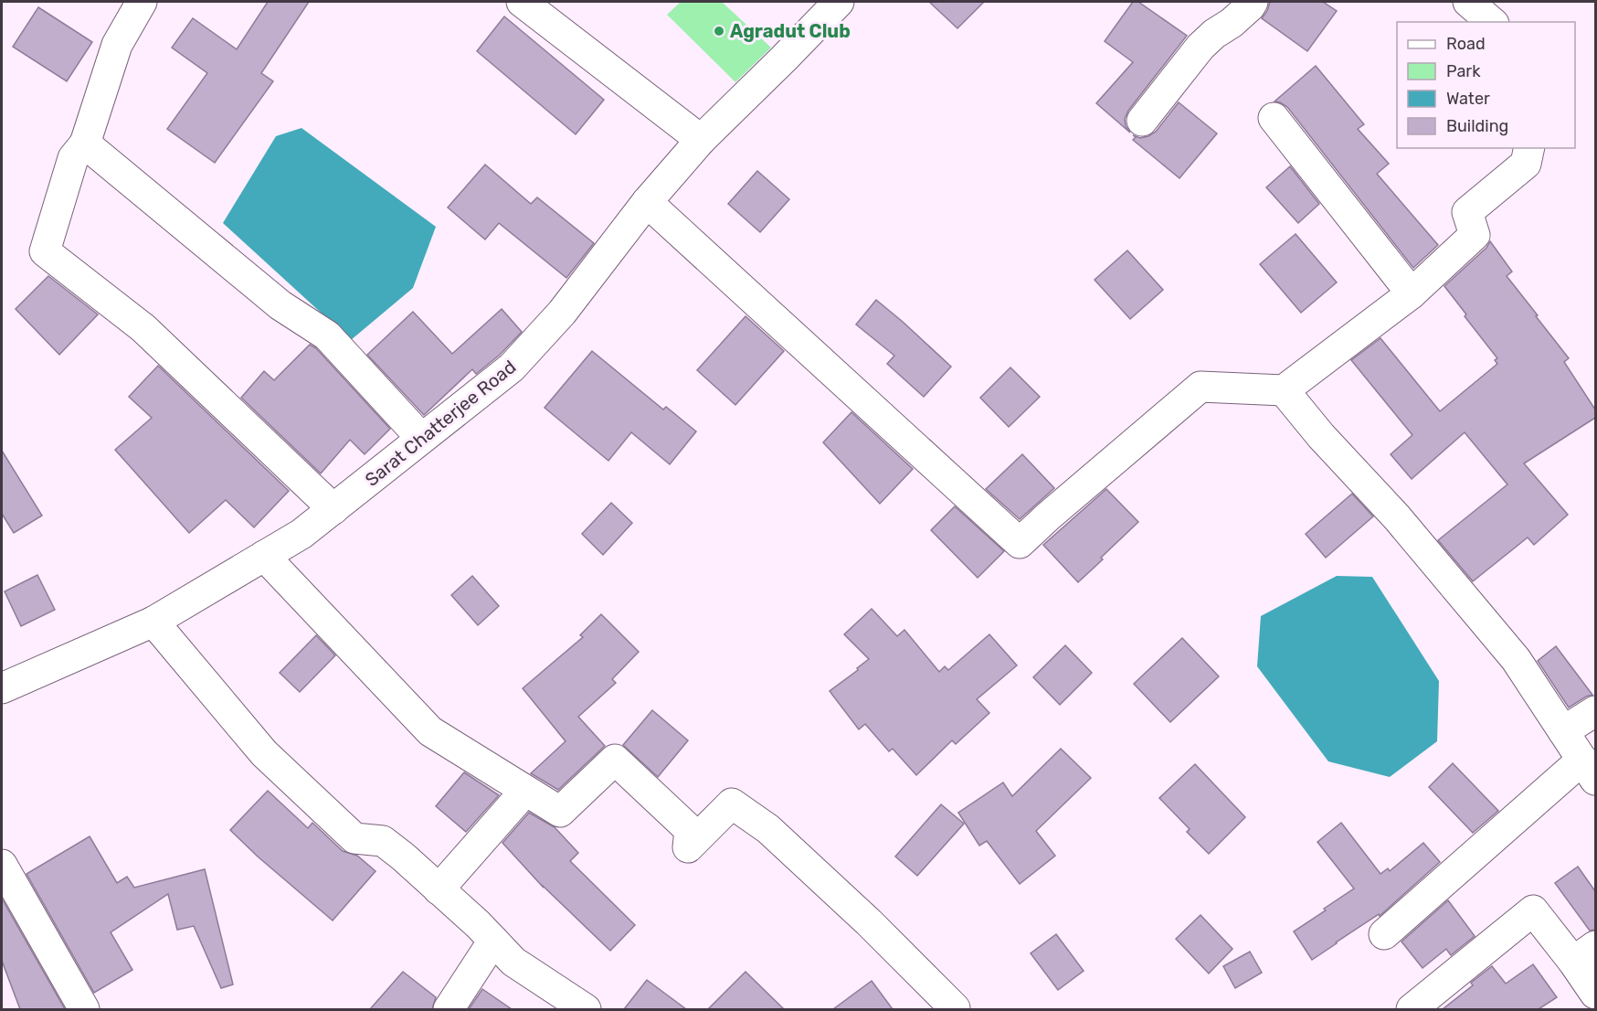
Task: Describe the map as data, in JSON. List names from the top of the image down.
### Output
{
  "streets": {
    "street": ["Sarat Chatterjee Road"]
  },
  "places": ["Agradut Club"],
  "legend": [
    "Road",
    "Park",
    "Water",
    "Building"
  ]
}
